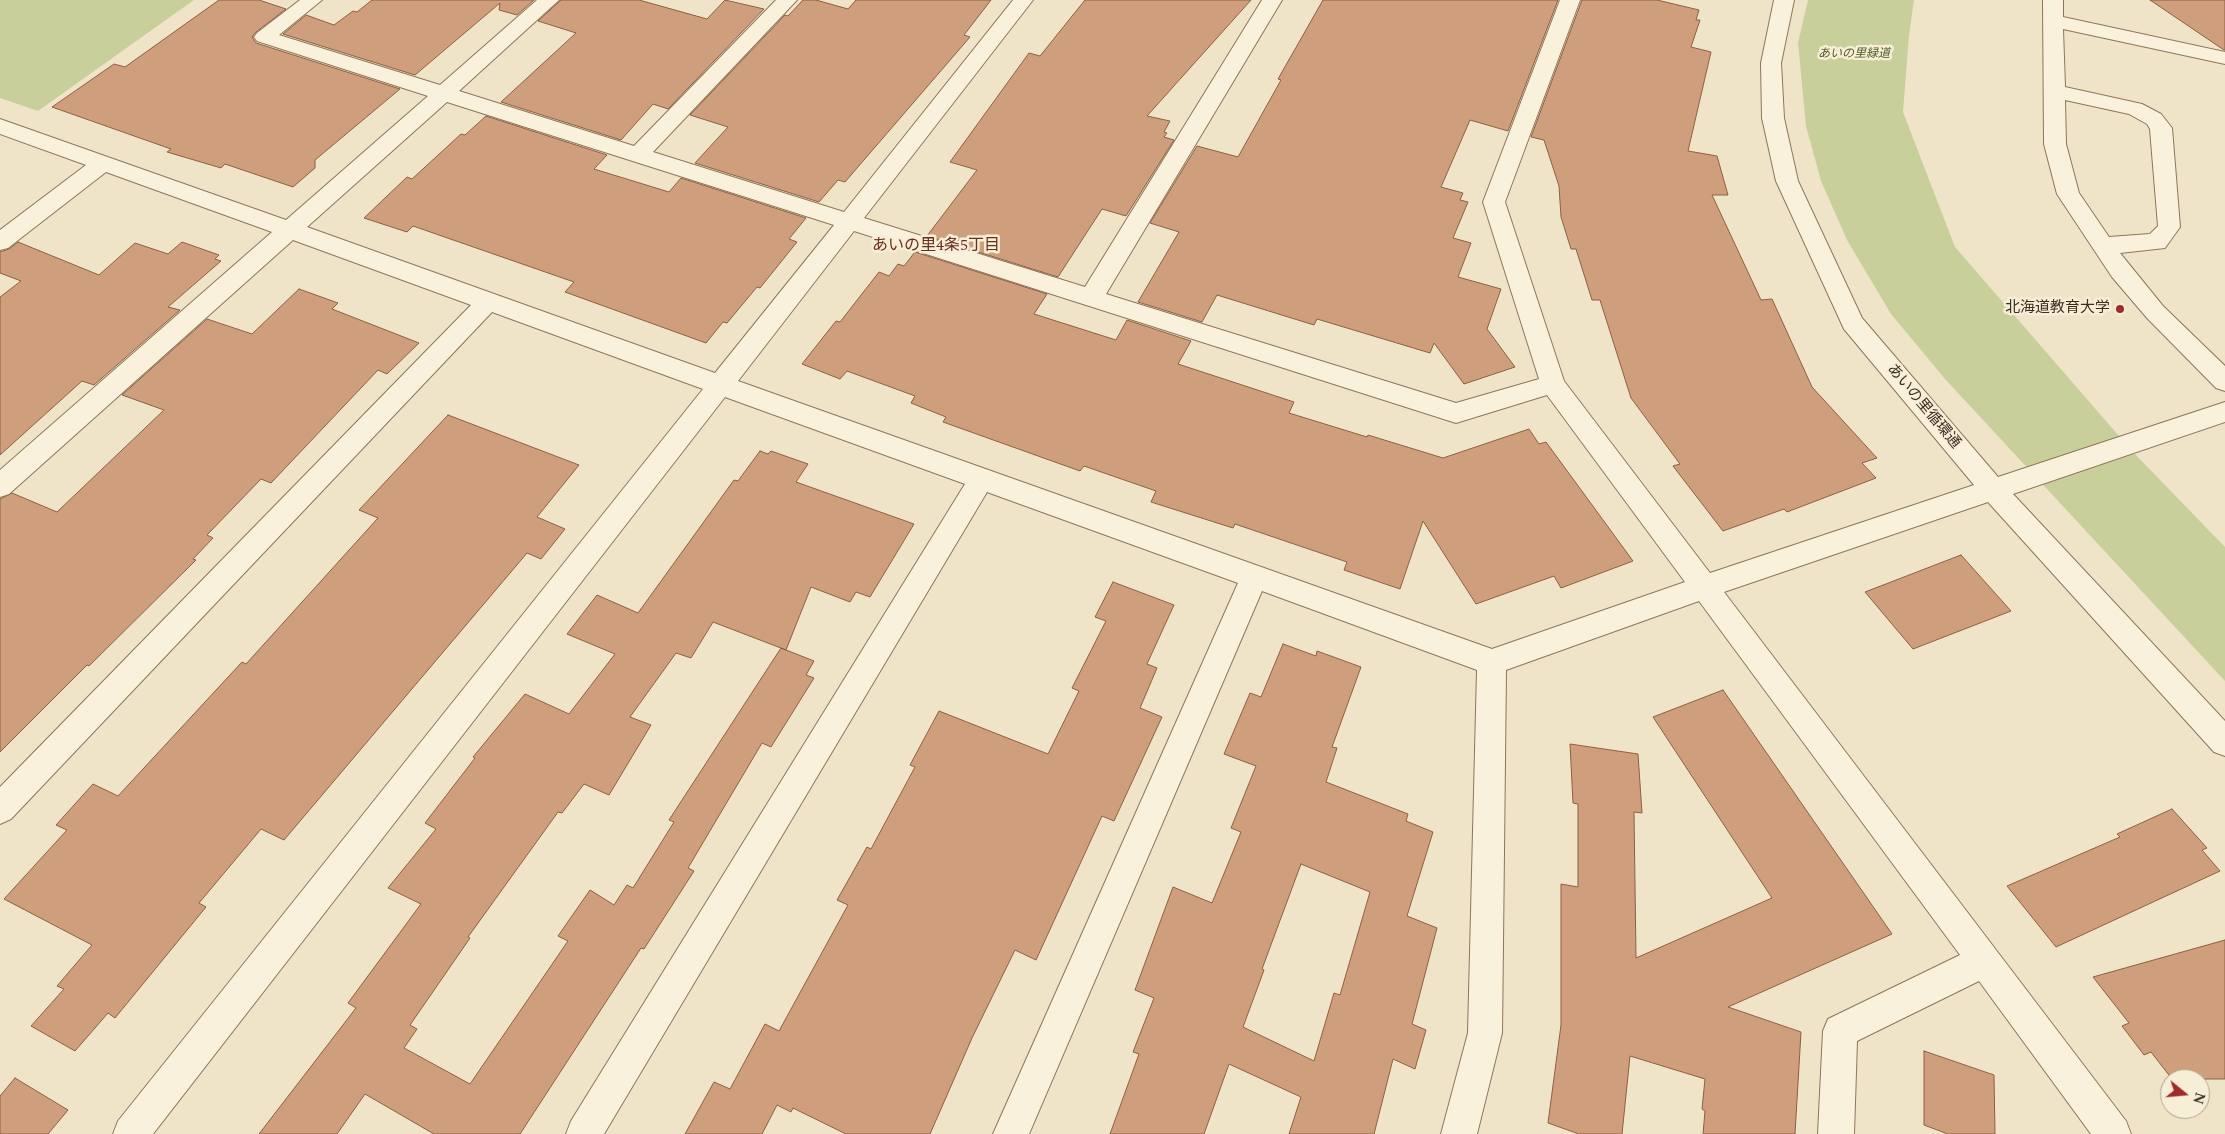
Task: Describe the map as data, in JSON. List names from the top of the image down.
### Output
{
  "streets": {
    "street": ["あいの里循環通"]
  },
  "districts": ["あいの里4条5丁目"],
  "parks": ["あいの里緑道"],
  "places": ["北海道教育大学"],
  "north": "right"
}
